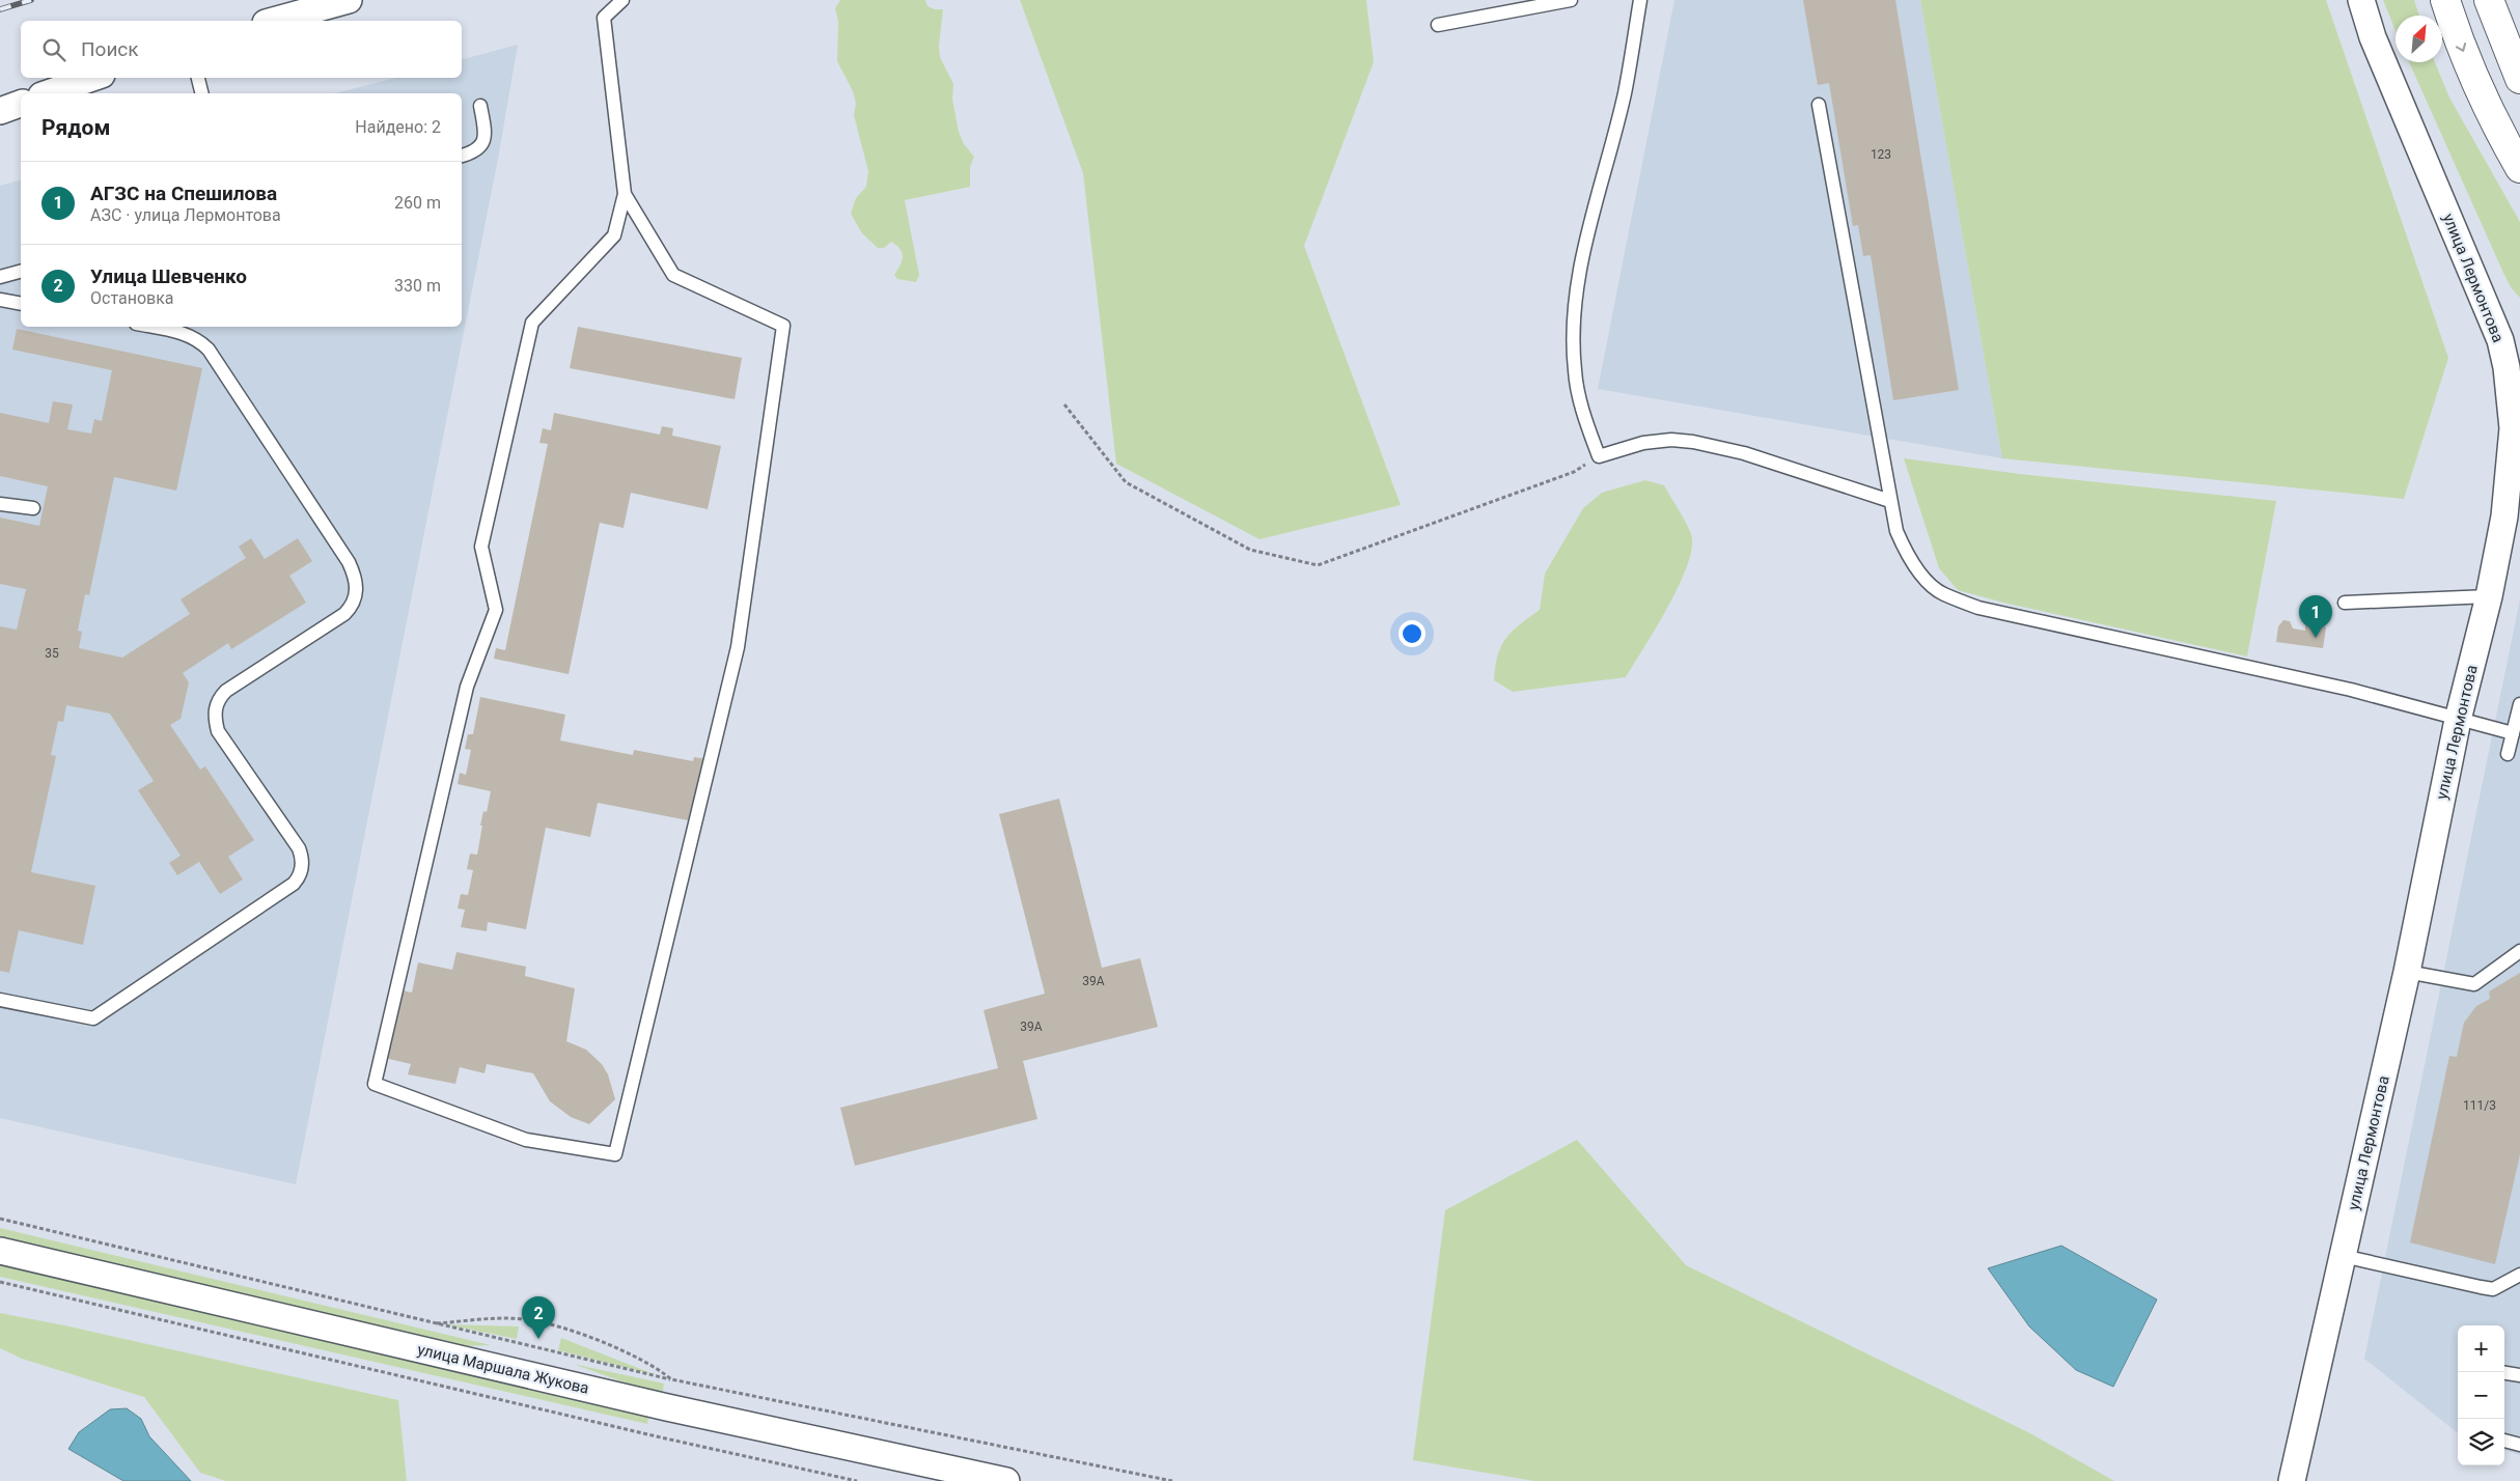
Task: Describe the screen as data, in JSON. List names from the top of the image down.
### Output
{
  "streets": {
    "street": ["улица Лермонтова", "улица Маршала Жукова"]
  },
  "house_numbers": [
    "123",
    "35",
    "39А",
    "39А",
    "111/3"
  ],
  "north": "top right",
  "page": {
    "search": "Поиск",
    "heading": ["Рядом", "Найдено: 2"],
    "list": [
      {
        "mark": "1",
        "name": "АГЗС на Спешилова",
        "note": "АЗС · улица Лермонтова",
        "value": "260 m"
      },
      {
        "mark": "2",
        "name": "Улица Шевченко",
        "note": "Остановка",
        "value": "330 m"
      }
    ],
    "pins": ["1", "2"],
    "map_buttons": ["+", "−"]
  }
}
